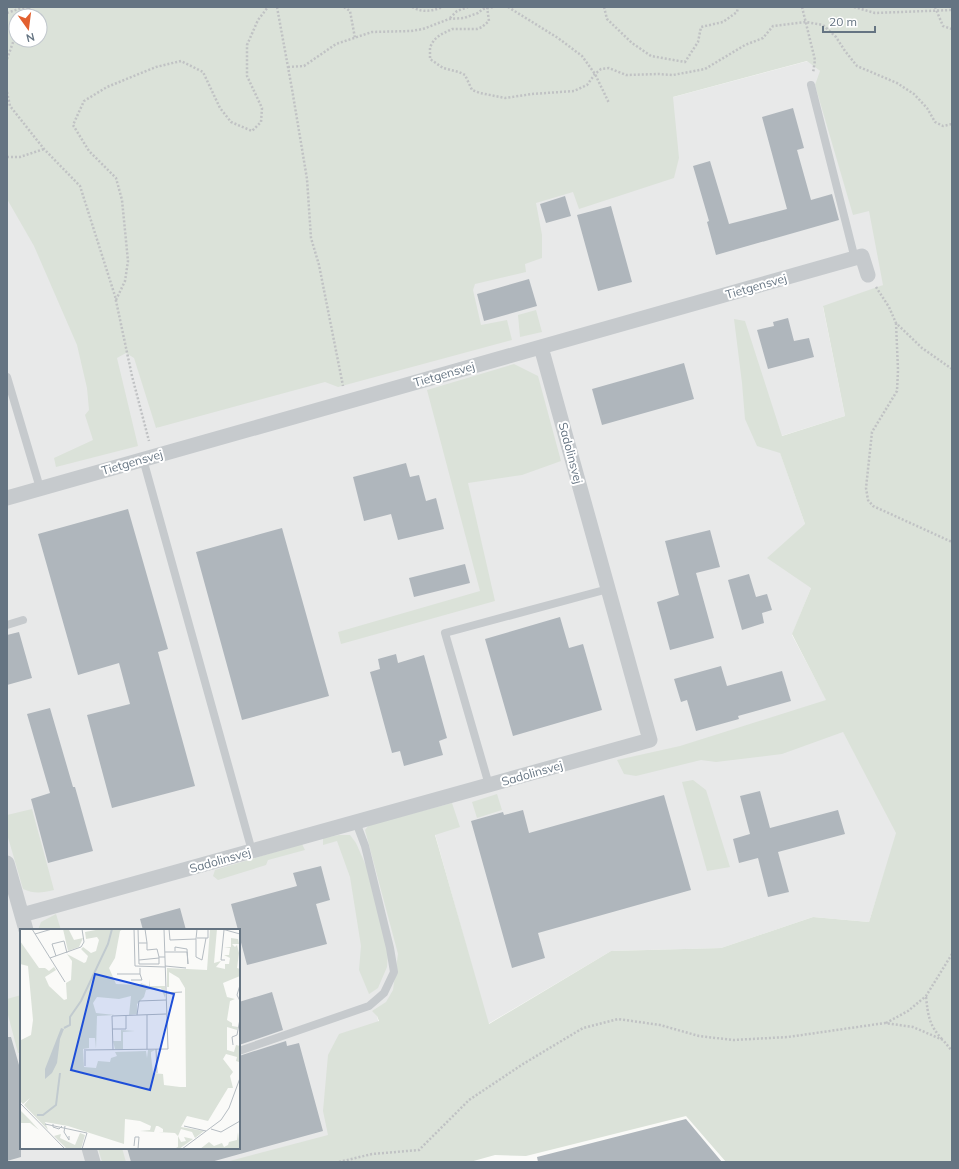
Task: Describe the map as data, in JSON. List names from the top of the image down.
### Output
{
  "streets": {
    "street": ["Tietgensvej", "Sadolinsvej"]
  },
  "crossings": [
    ["Tietgensvej", "Sadolinsvej"]
  ],
  "scale_bar": "20 m",
  "north": "bottom"
}
